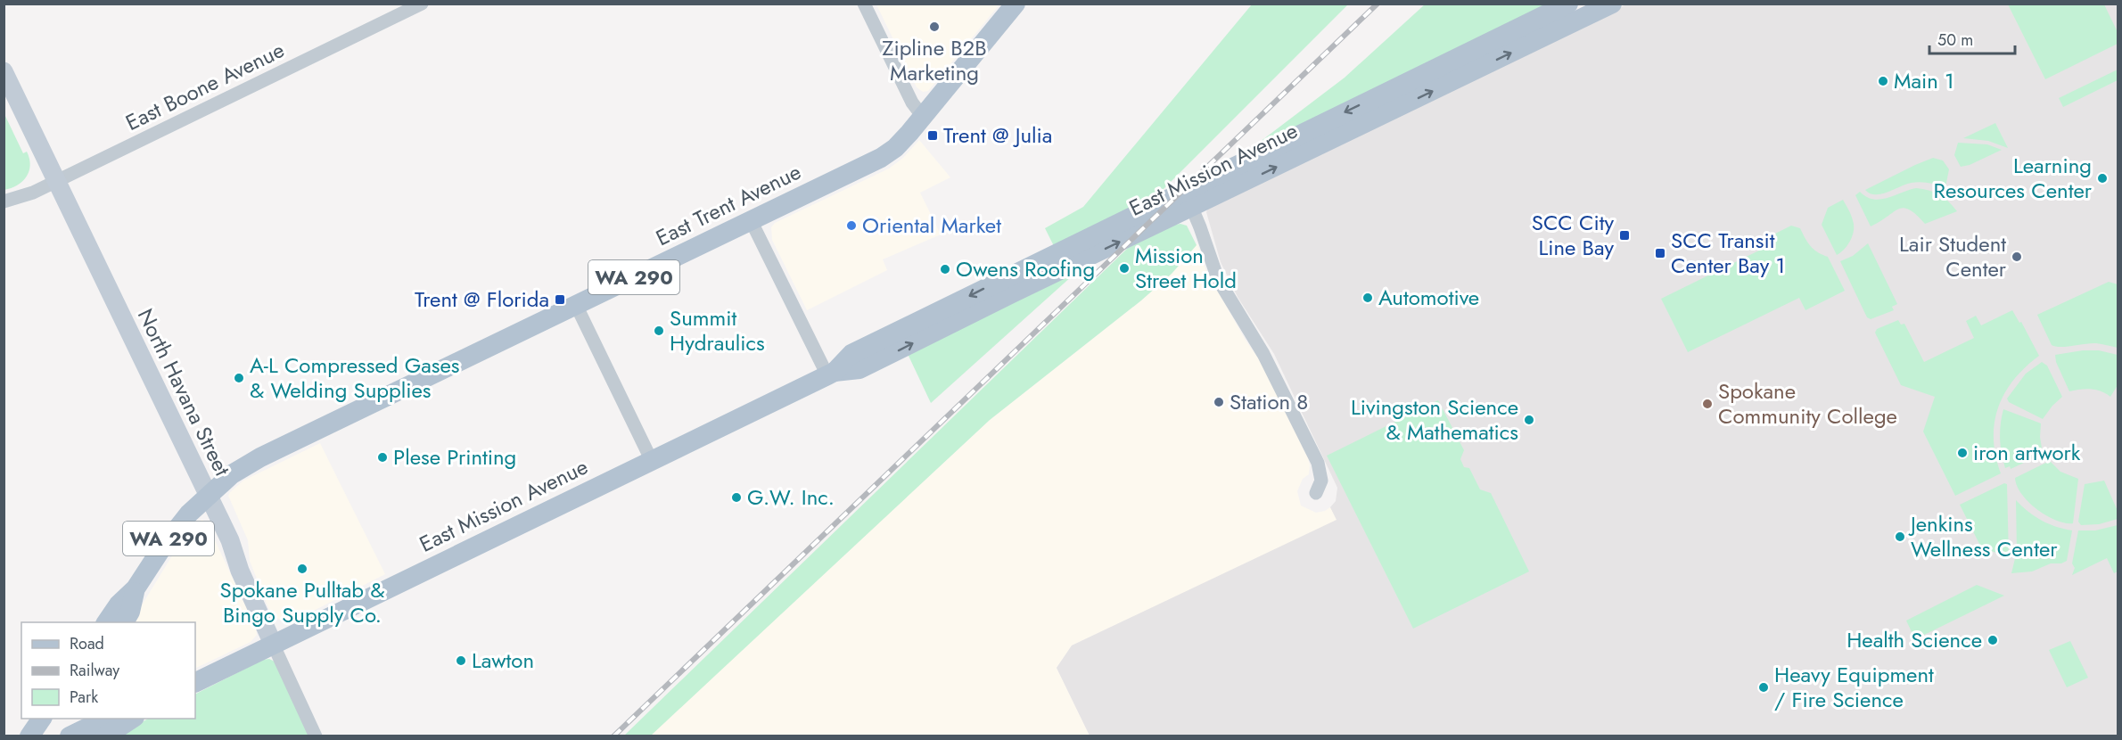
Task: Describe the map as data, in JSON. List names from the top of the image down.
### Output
{
  "streets": {
    "main road": ["East Mission Avenue", "East Trent Avenue", "WA 290"],
    "street": ["East Boone Avenue", "North Havana Street"]
  },
  "crossings": [
    ["East Boone Avenue", "North Havana Street"],
    ["East Mission Avenue", "North Havana Street"],
    ["East Trent Avenue", "North Havana Street"]
  ],
  "places": {
    "other": [
      "Zipline B2B Marketing",
      "Main 1",
      "Learning Resources Center",
      "Oriental Market",
      "Lair Student Center",
      "Mission Street Hold",
      "Owens Roofing",
      "Automotive",
      "Summit Hydraulics",
      "A-L Compressed Gases & Welding Supplies",
      "Station 8",
      "Spokane Community College",
      "Livingston Science & Mathematics",
      "iron artwork",
      "Plese Printing",
      "G.W. Inc.",
      "Jenkins Wellness Center",
      "Spokane Pulltab & Bingo Supply Co.",
      "Health Science",
      "Lawton",
      "Heavy Equipment / Fire Science"
    ],
    "transit": [
      "Trent @ Julia",
      "SCC City Line Bay",
      "SCC Transit Center Bay 1",
      "Trent @ Florida"
    ]
  },
  "legend": ["Road", "Railway", "Park"],
  "scale_bar": "50 m"
}
